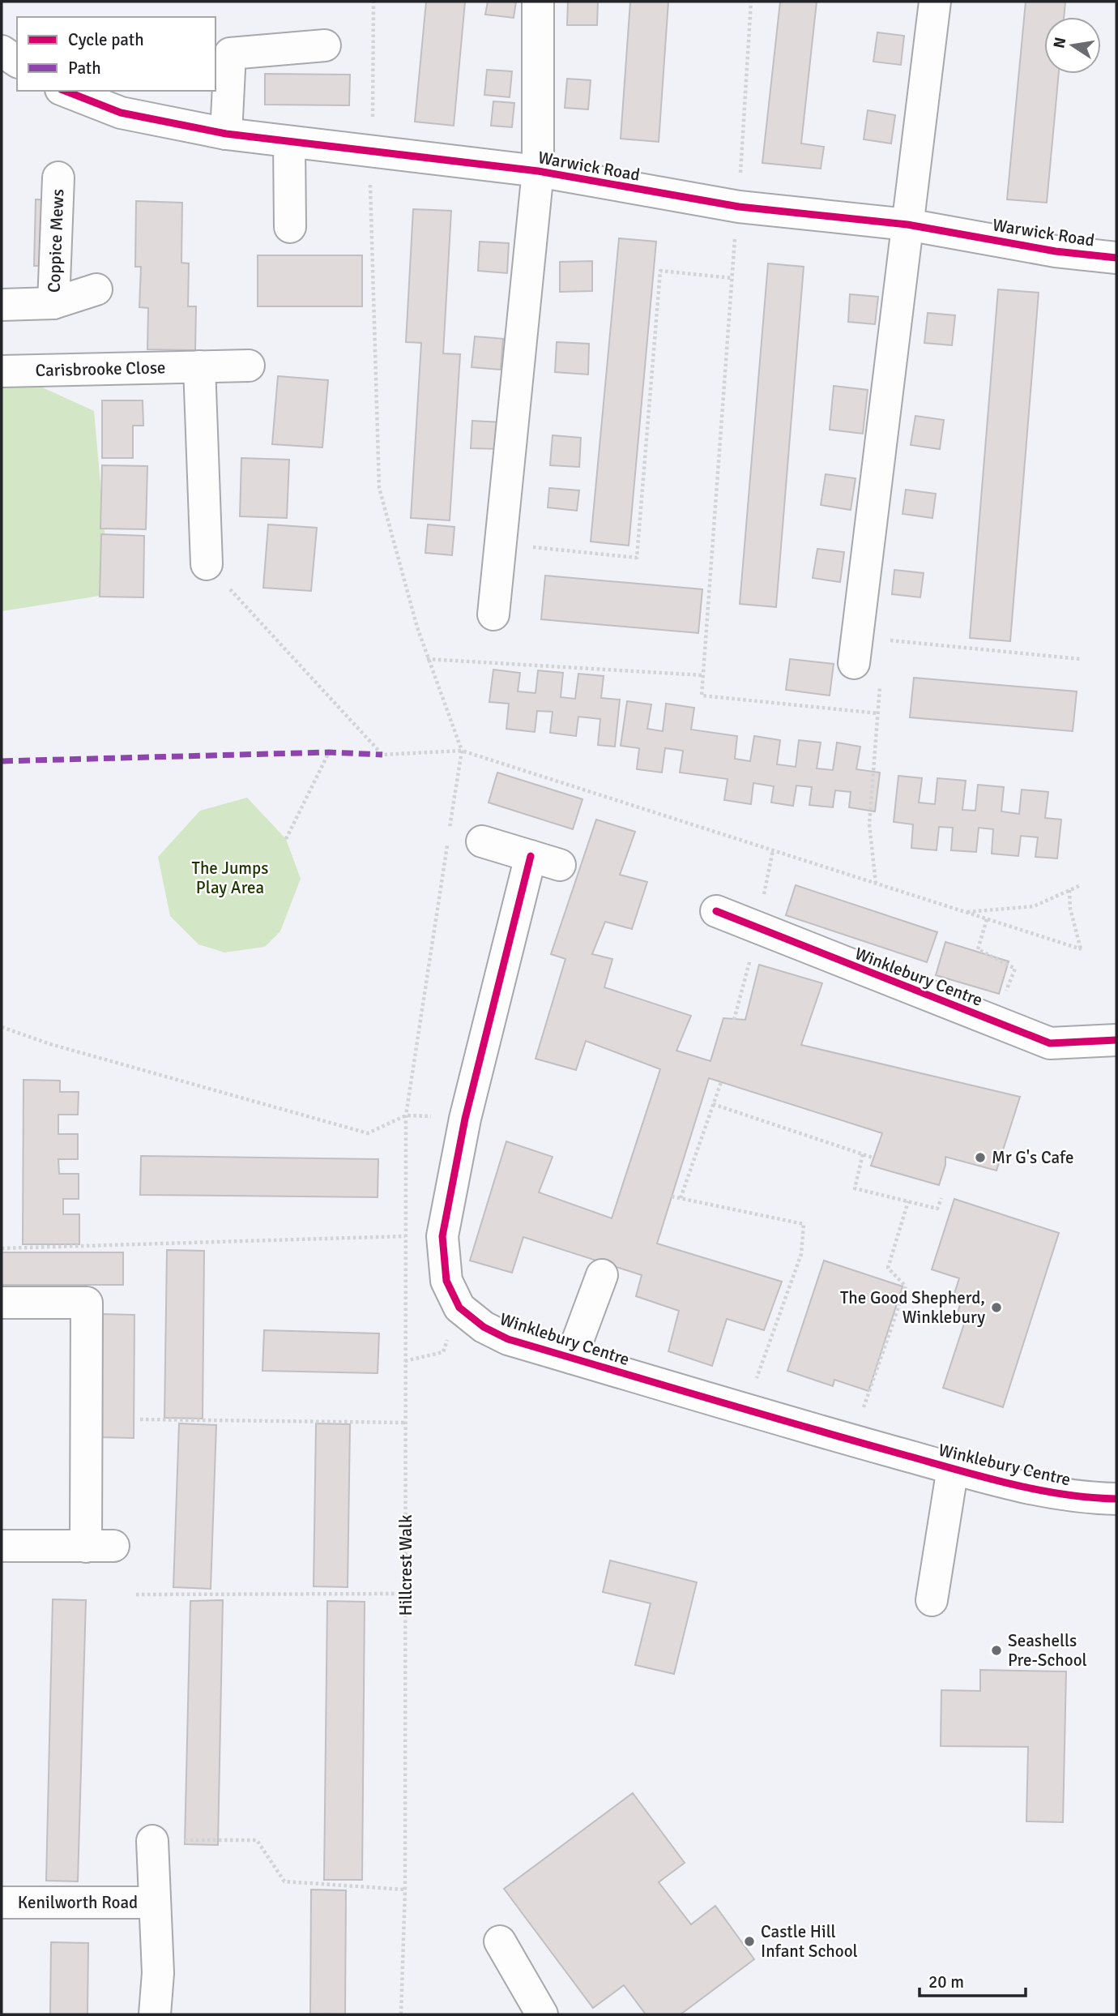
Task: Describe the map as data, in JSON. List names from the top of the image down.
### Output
{
  "streets": {
    "street": [
      "Warwick Road",
      "Coppice Mews",
      "Carisbrooke Close",
      "Winklebury Centre",
      "Kenilworth Road"
    ],
    "path": ["Hillcrest Walk"]
  },
  "parks": ["The Jumps Play Area"],
  "places": [
    "Mr G's Cafe",
    "The Good Shepherd, Winklebury",
    "Seashells Pre-School",
    "Castle Hill Infant School"
  ],
  "legend": ["Cycle path", "Path"],
  "scale_bar": "20 m",
  "north": "left"
}
